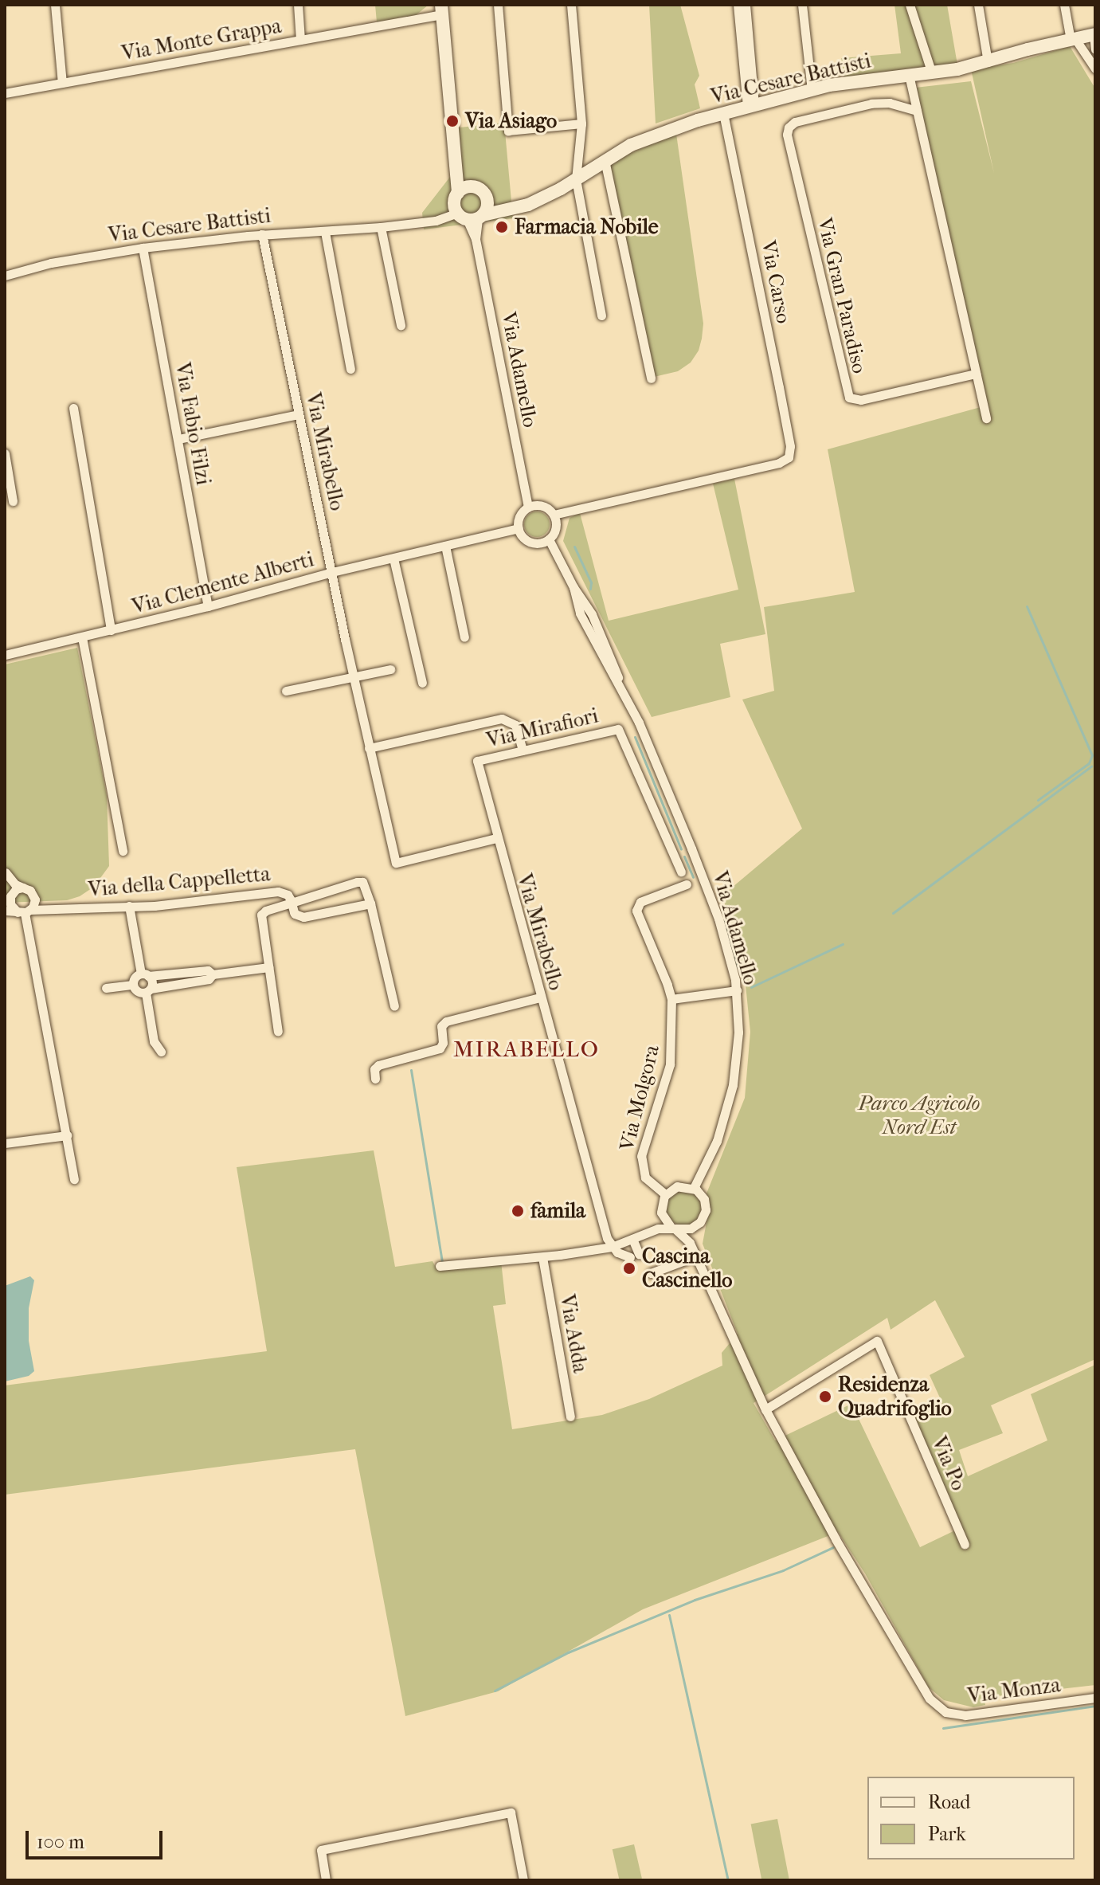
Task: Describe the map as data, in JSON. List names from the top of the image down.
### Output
{
  "streets": {
    "street": [
      "Via Monte Grappa",
      "Via Cesare Battisti",
      "Via Carso",
      "Via Gran Paradiso",
      "Via Adamello",
      "Via Fabio Filzi",
      "Via Mirabello",
      "Via Clemente Alberti",
      "Via Mirafiori",
      "Via della Cappelletta",
      "Via Molgora",
      "Via Adda",
      "Via Po",
      "Via Monza"
    ]
  },
  "crossings": [
    ["Via Cesare Battisti", "Via Carso"],
    ["Via Cesare Battisti", "Via Adamello"],
    ["Via Cesare Battisti", "Via Fabio Filzi"],
    ["Via Cesare Battisti", "Via Mirabello"],
    ["Via Carso", "Via Adamello"],
    ["Via Carso", "Via Clemente Alberti"],
    ["Via Adamello", "Via Clemente Alberti"],
    ["Via Adamello", "Via Molgora"],
    ["Via Fabio Filzi", "Via Clemente Alberti"],
    ["Via Mirabello", "Via Clemente Alberti"],
    ["Via Mirabello", "Via Mirafiori"],
    ["Via Po", "Via Monza"]
  ],
  "districts": ["MIRABELLO"],
  "parks": ["Parco Agricolo Nord Est"],
  "places": [
    "Via Asiago",
    "Farmacia Nobile",
    "famila",
    "Cascina Cascinello",
    "Residenza Quadrifoglio"
  ],
  "legend": ["Road", "Park"],
  "scale_bar": "100 m"
}
